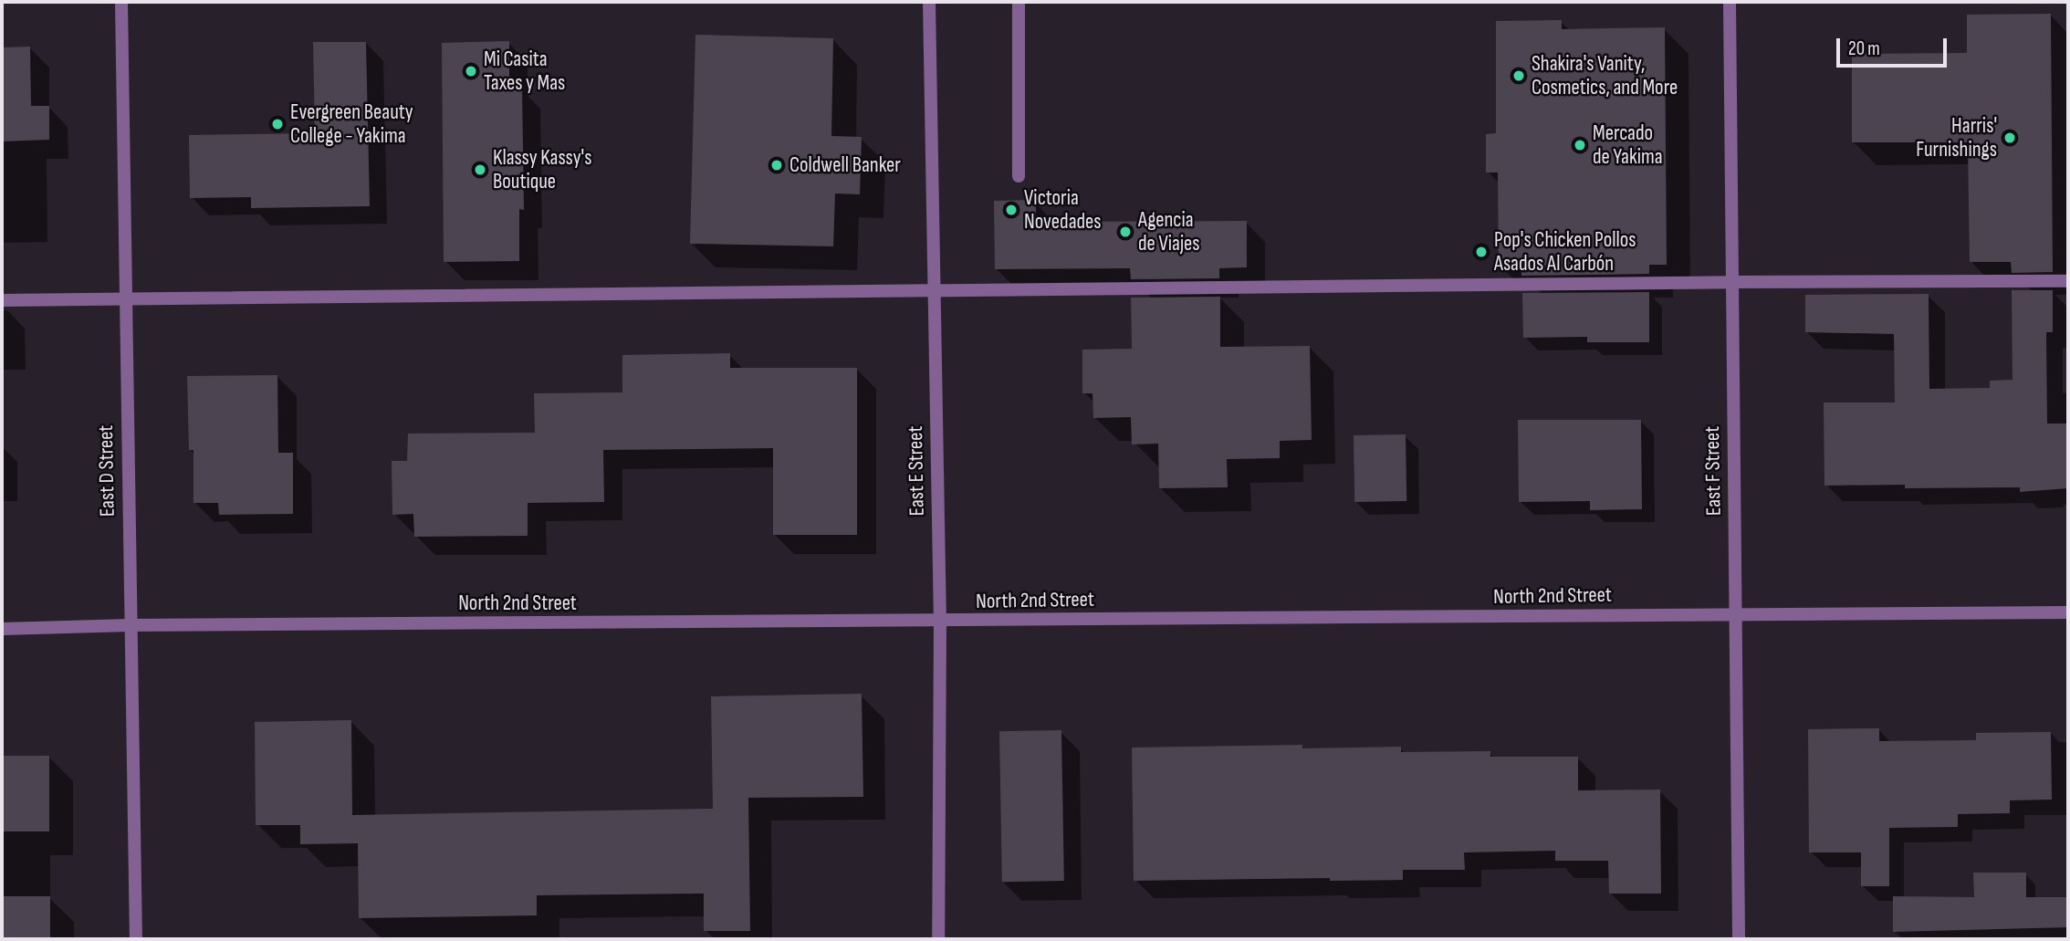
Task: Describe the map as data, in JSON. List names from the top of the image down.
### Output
{
  "streets": {
    "street": [
      "East D Street",
      "East E Street",
      "East F Street",
      "North 2nd Street"
    ]
  },
  "crossings": [
    ["East D Street", "North 2nd Street"],
    ["East E Street", "North 2nd Street"],
    ["East F Street", "North 2nd Street"]
  ],
  "places": [
    "Mi Casita Taxes y Mas",
    "Shakira's Vanity, Cosmetics, and More",
    "Evergreen Beauty College - Yakima",
    "Harris' Furnishings",
    "Mercado de Yakima",
    "Coldwell Banker",
    "Klassy Kassy's Boutique",
    "Victoria Novedades",
    "Agencia de Viajes",
    "Pop's Chicken Pollos Asados Al Carbón"
  ],
  "scale_bar": "20 m"
}
